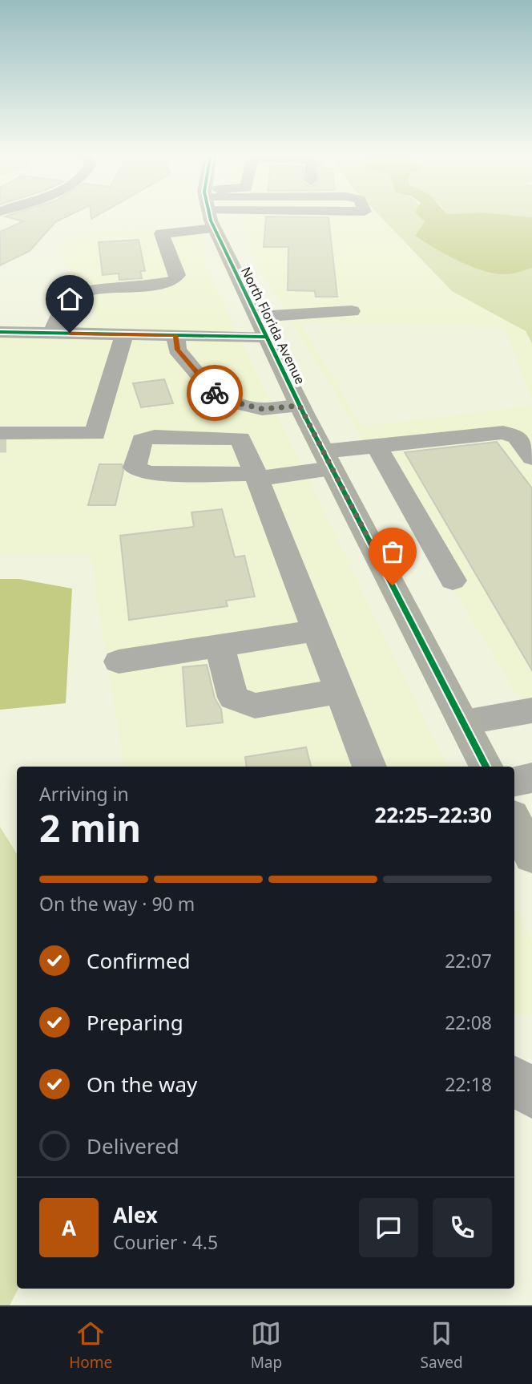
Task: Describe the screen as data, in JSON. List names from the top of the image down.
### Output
{
  "streets": {
    "main road": ["North Florida Avenue"]
  },
  "page": {
    "heading": ["2 min", "Arriving in", "22:25–22:30"],
    "panel": ["Alex", "Courier · 4.5"],
    "bar": "On the way · 90 m",
    "list": [
      ["Confirmed", "22:07"],
      ["Preparing", "22:08"],
      ["On the way", "22:18"],
      "Delivered"
    ],
    "round": "A",
    "tabs": ["Home", "Map", "Saved"]
  }
}
